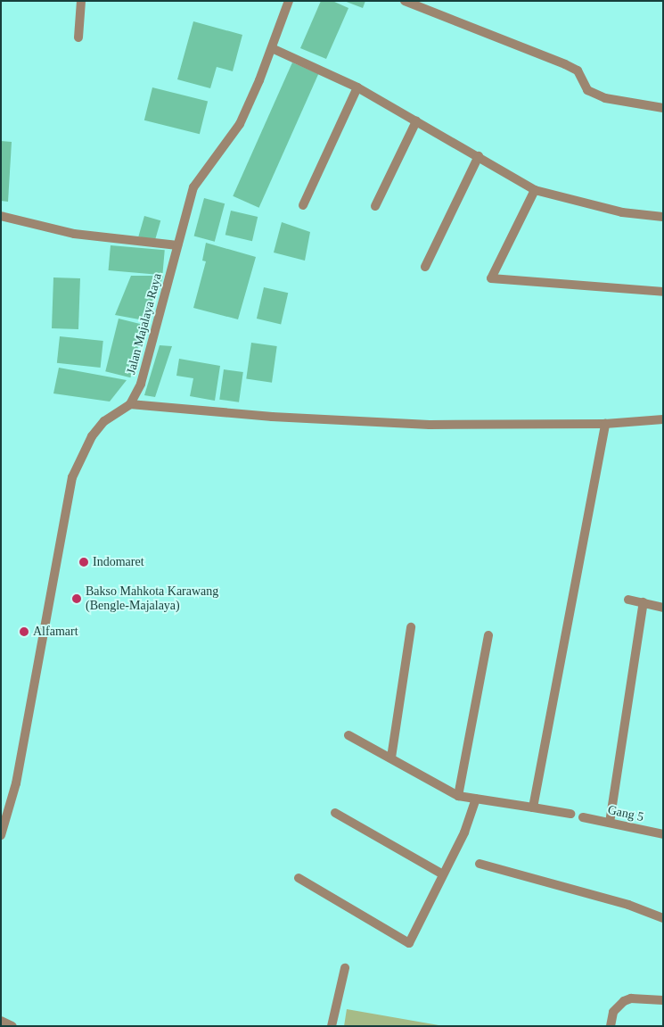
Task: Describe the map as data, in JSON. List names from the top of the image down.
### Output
{
  "streets": {
    "street": ["Jalan Majalaya Raya", "Gang 5"]
  },
  "places": ["Indomaret", "Bakso Mahkota Karawang (Bengle-Majalaya)", "Alfamart"]
}
